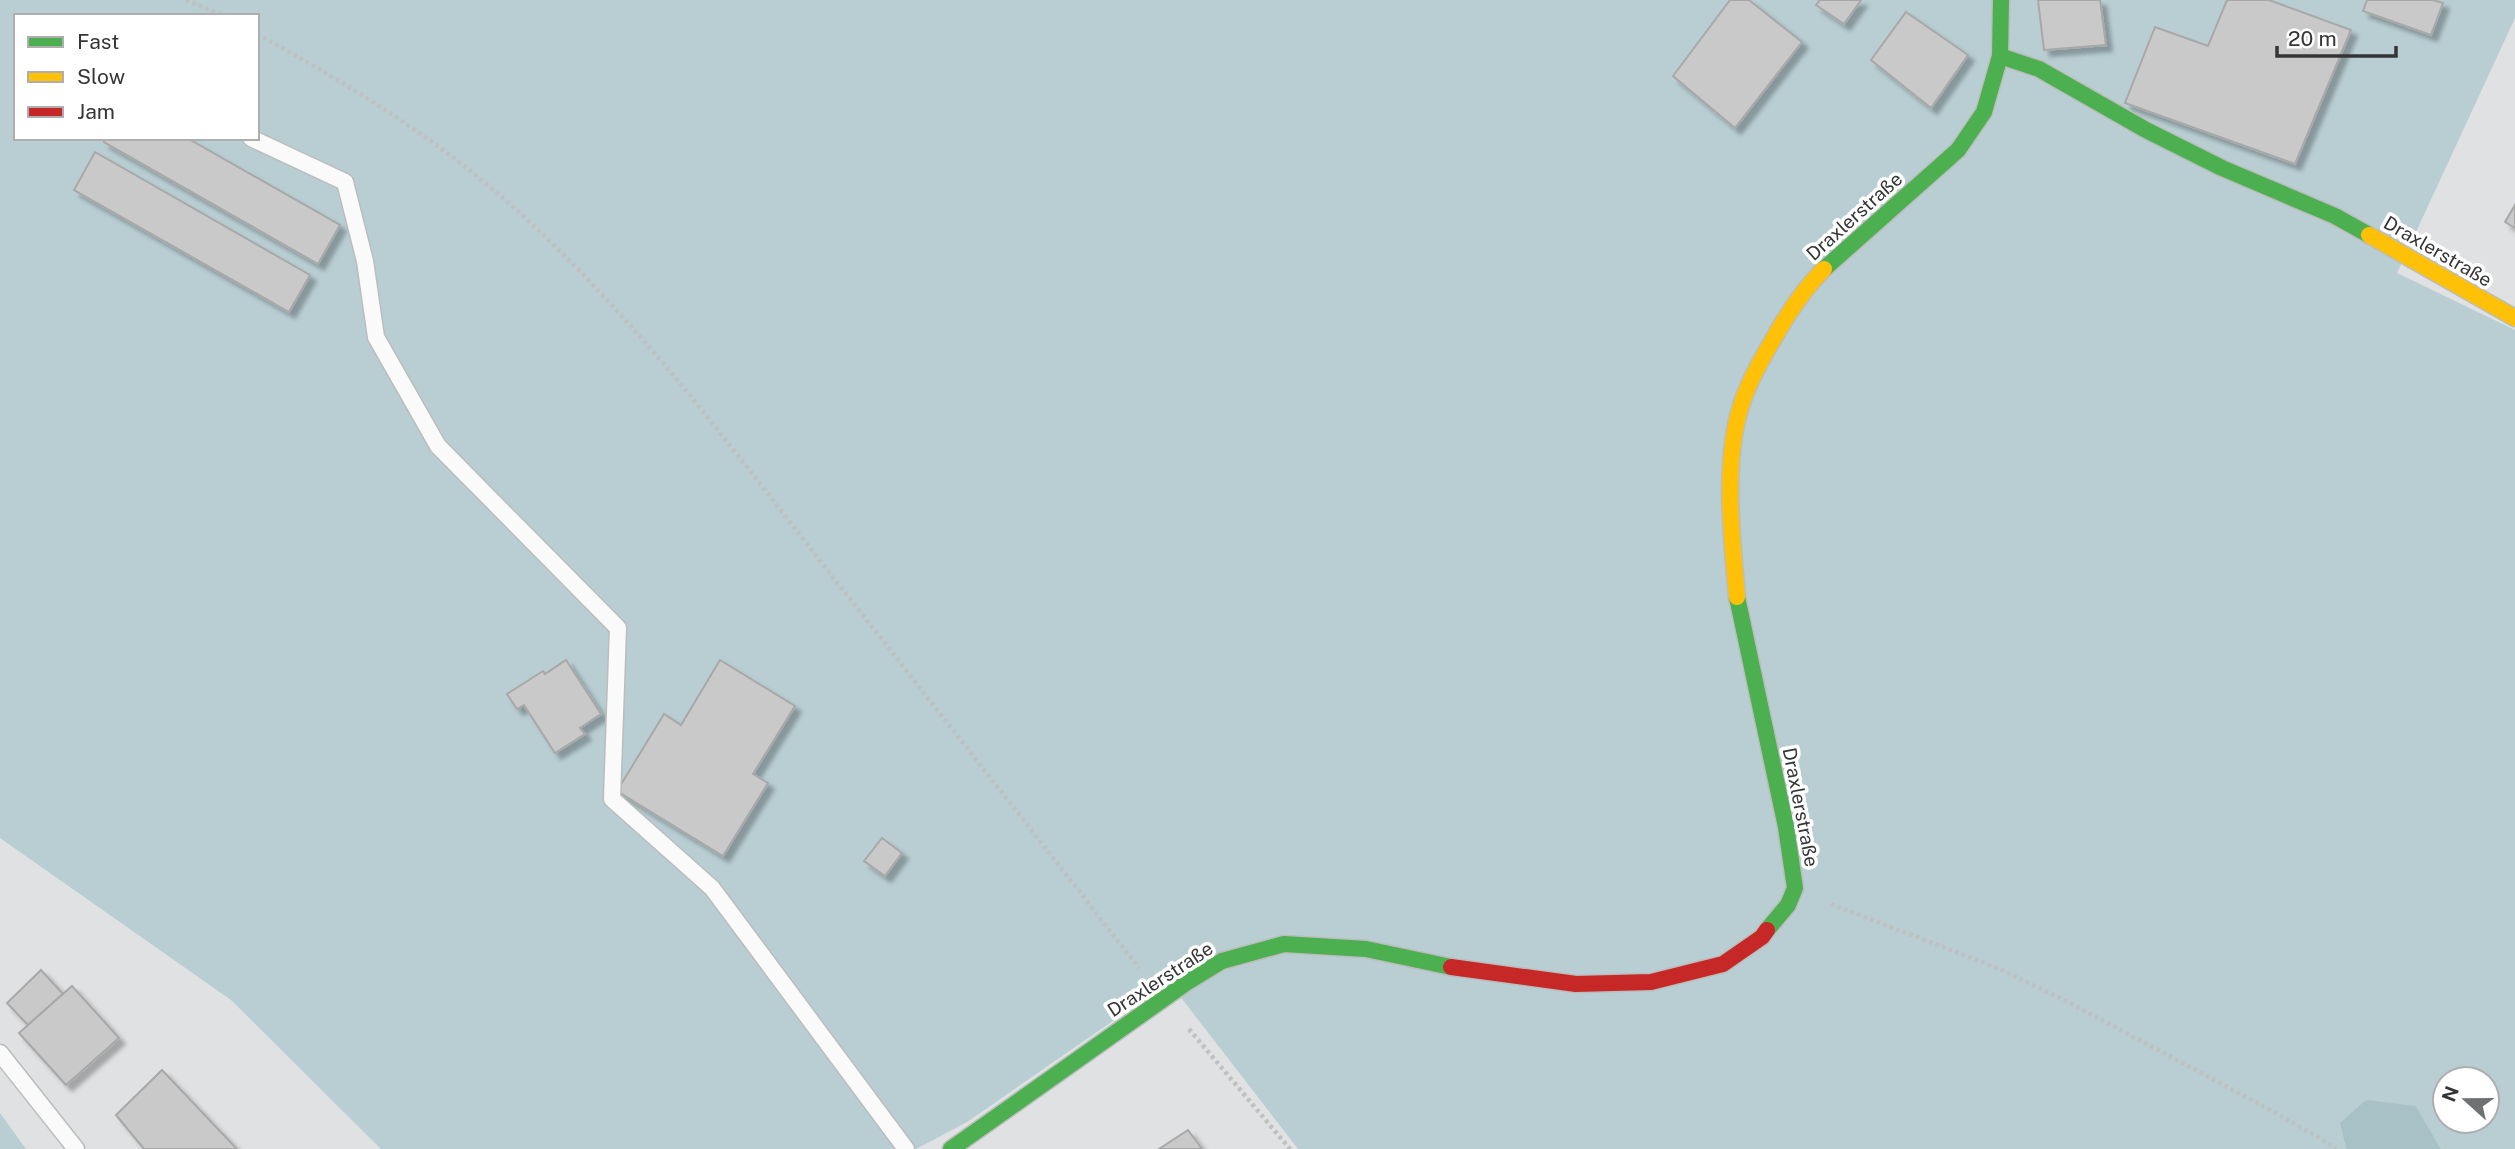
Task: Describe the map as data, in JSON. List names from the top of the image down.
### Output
{
  "streets": {
    "street": ["Draxlerstraße"]
  },
  "legend": ["Fast", "Slow", "Jam"],
  "scale_bar": "20 m",
  "north": "left"
}
